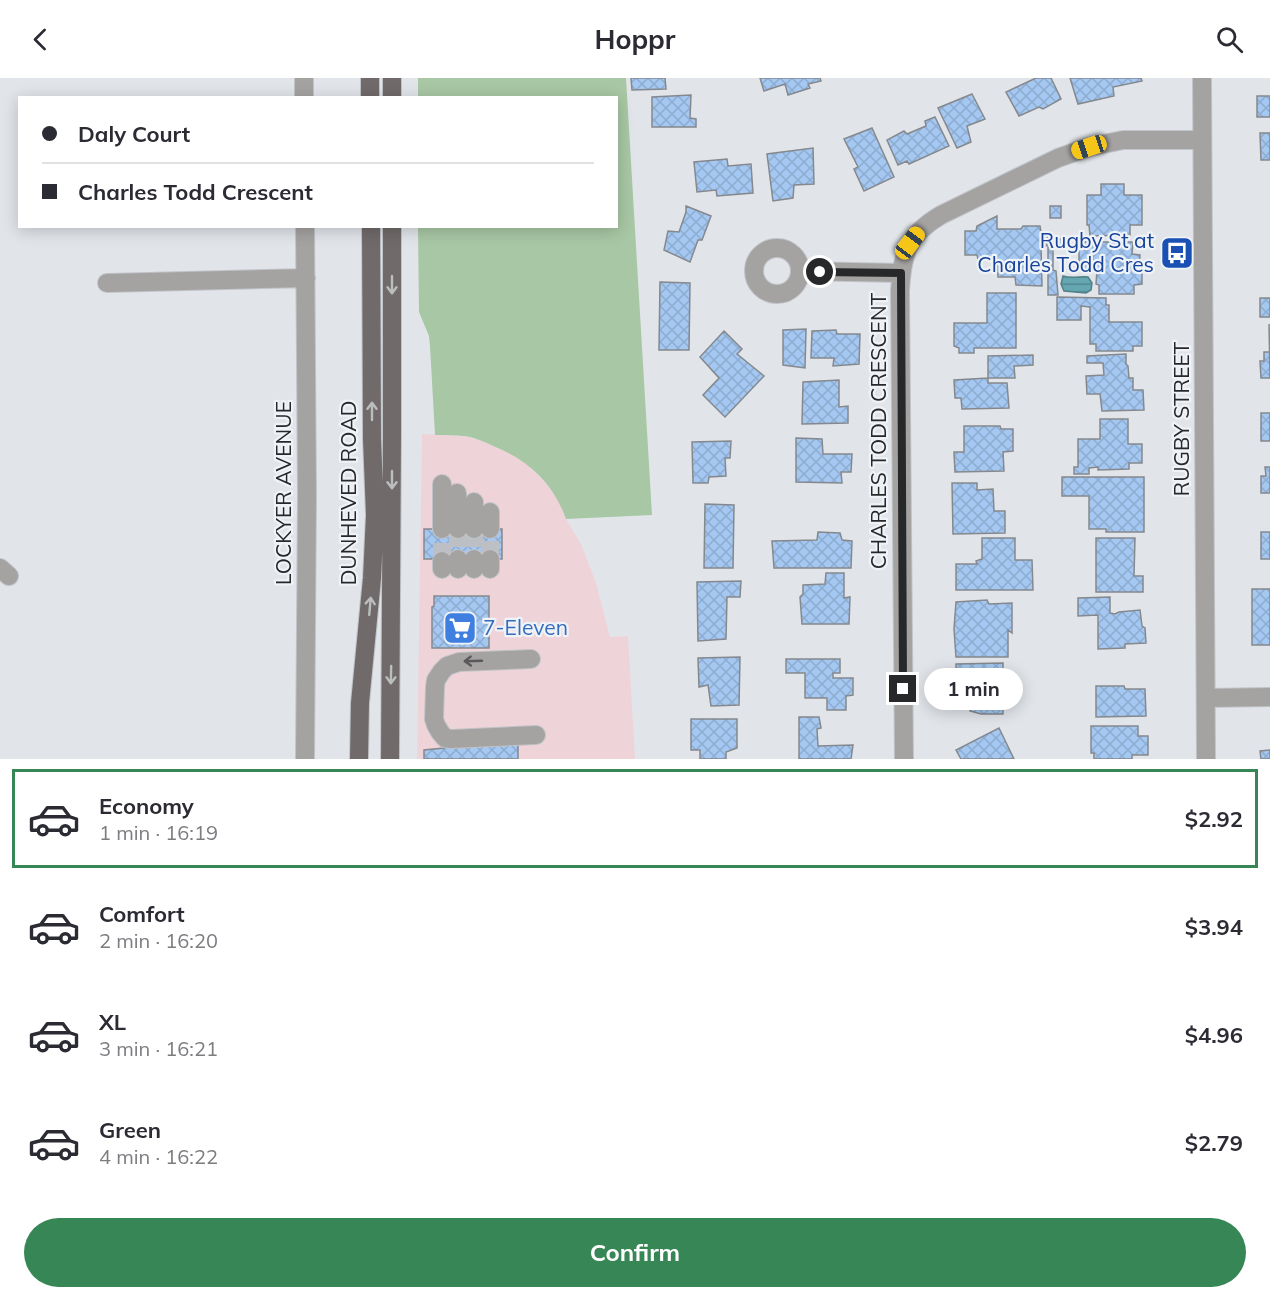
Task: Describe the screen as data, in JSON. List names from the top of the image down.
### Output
{
  "streets": {
    "main road": ["DUNHEVED ROAD"],
    "street": ["RUGBY STREET", "CHARLES TODD CRESCENT", "LOCKYER AVENUE"]
  },
  "crossings": [
    ["RUGBY STREET", "CHARLES TODD CRESCENT"]
  ],
  "places": {
    "bus stop": ["Rugby St at Charles Todd Cres"],
    "supermarket": ["7-Eleven"]
  },
  "page": {
    "header": "Hoppr",
    "banner": ["Daly Court", "Charles Todd Crescent"],
    "bubble": "1 min",
    "list": [
      {
        "name": "Economy",
        "note": "1 min · 16:19",
        "value": "$2.92"
      },
      {
        "name": "Comfort",
        "note": "2 min · 16:20",
        "value": "$3.94"
      },
      {
        "name": "XL",
        "note": "3 min · 16:21",
        "value": "$4.96"
      },
      {
        "name": "Green",
        "note": "4 min · 16:22",
        "value": "$2.79"
      }
    ],
    "buttons": "Confirm"
  }
}
